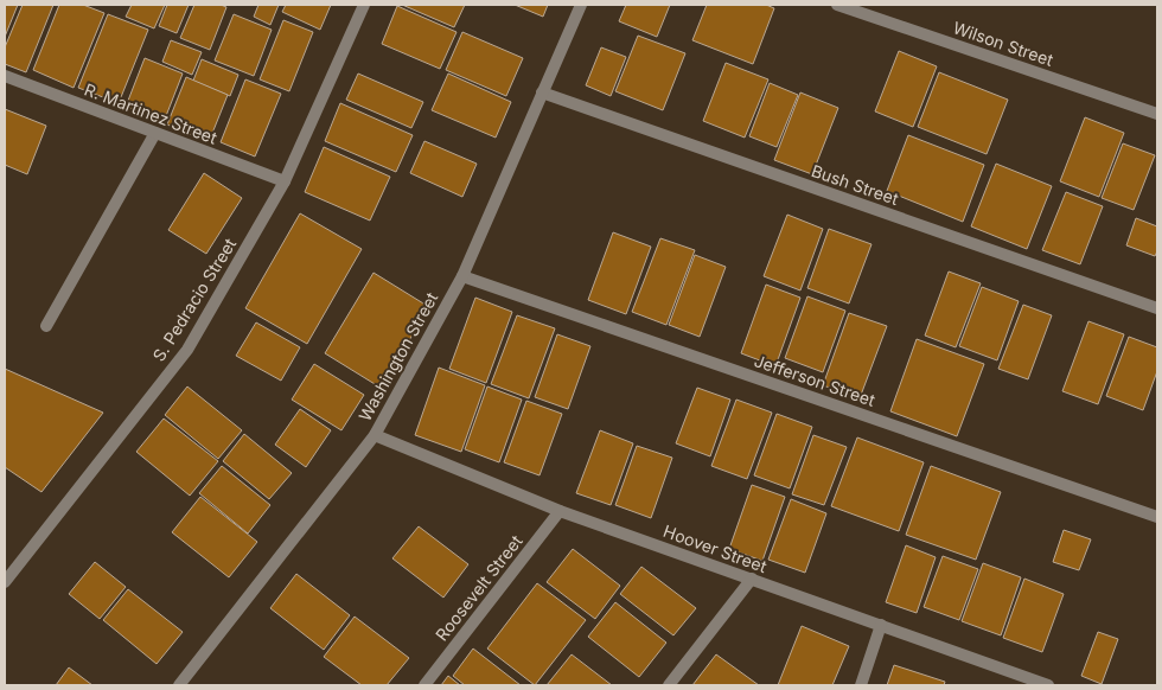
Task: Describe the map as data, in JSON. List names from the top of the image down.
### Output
{
  "streets": {
    "street": [
      "Wilson Street",
      "R. Martinez Street",
      "Bush Street",
      "S. Pedracio Street",
      "Washington Street",
      "Jefferson Street",
      "Hoover Street",
      "Roosevelt Street"
    ]
  },
  "crossings": [
    ["R. Martinez Street", "S. Pedracio Street"],
    ["Bush Street", "Washington Street"],
    ["Washington Street", "Jefferson Street"],
    ["Washington Street", "Hoover Street"],
    ["Hoover Street", "Roosevelt Street"]
  ]
}
